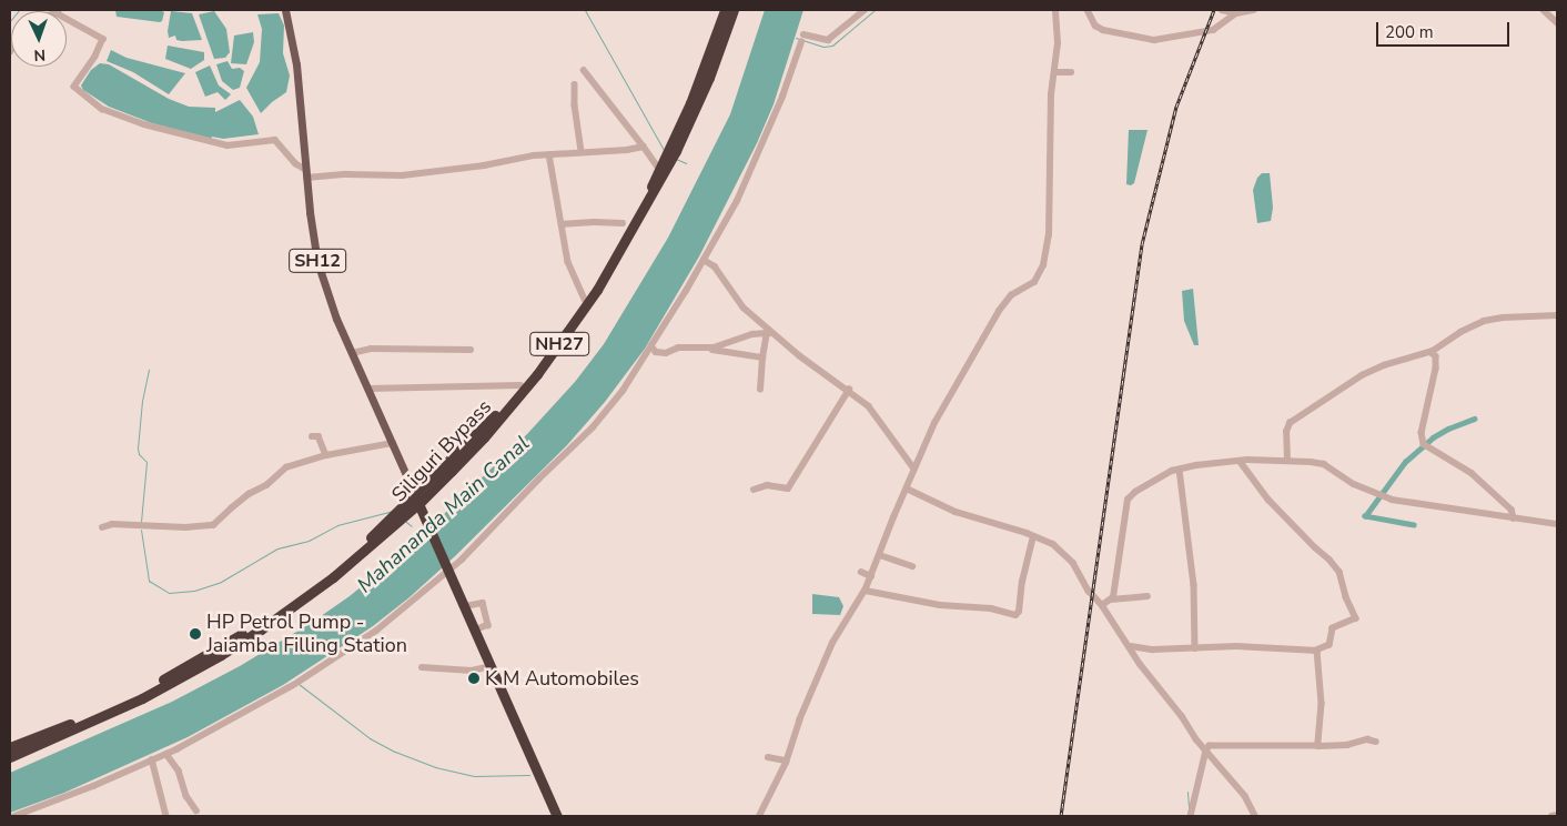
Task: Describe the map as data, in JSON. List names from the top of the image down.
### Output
{
  "streets": {
    "highway": ["NH27", "Siliguri Bypass"],
    "main road": ["SH12"]
  },
  "crossings": [
    ["SH12", "NH27"],
    ["SH12", "Siliguri Bypass"],
    ["NH27", "Siliguri Bypass"]
  ],
  "water": ["Mahananda Main Canal"],
  "places": ["HP Petrol Pump - Jaiamba Filling Station", "K M Automobiles"],
  "scale_bar": "200 m",
  "north": "bottom"
}
